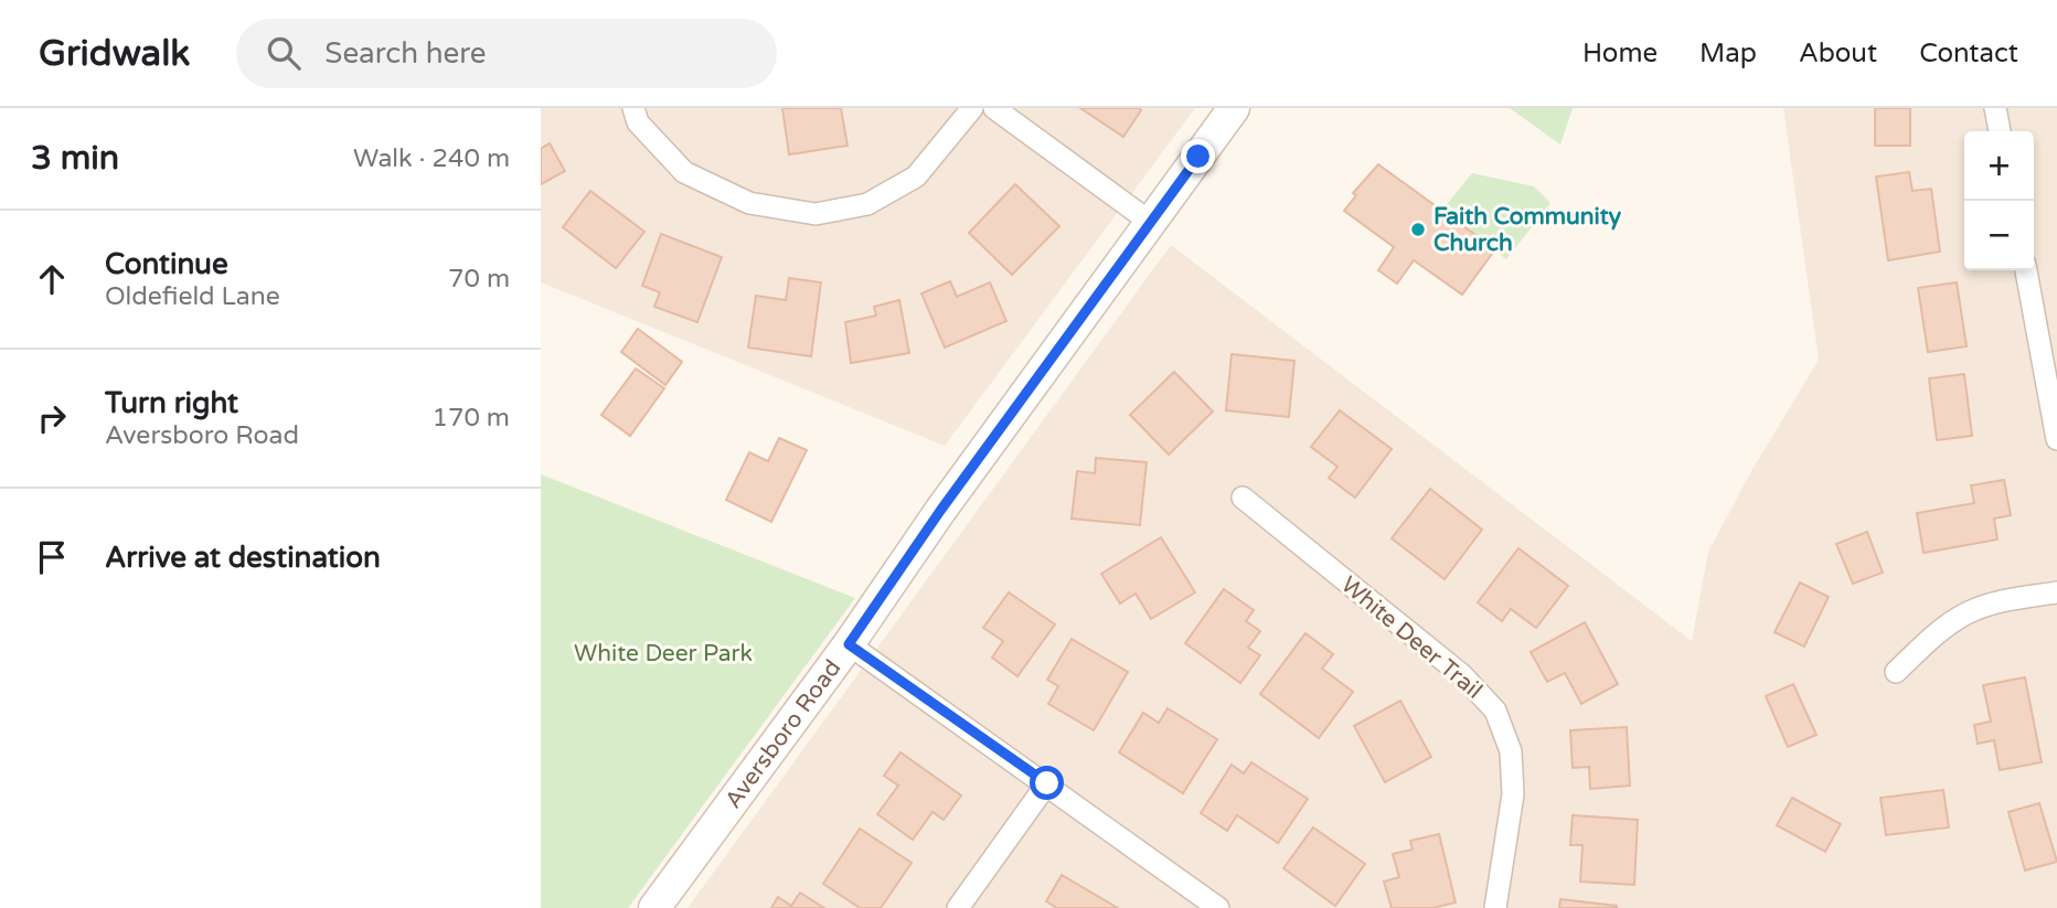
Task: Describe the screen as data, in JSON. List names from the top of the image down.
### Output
{
  "streets": {
    "street": ["White Deer Trail", "Aversboro Road"]
  },
  "parks": ["White Deer Park"],
  "places": ["Faith Community Church"],
  "page": {
    "header": "Gridwalk",
    "search": "Search here",
    "nav": [
      "Home",
      "Map",
      "About",
      "Contact"
    ],
    "heading": ["3 min", "Walk · 240 m"],
    "map_buttons": ["+", "−"],
    "list": [
      ["Continue", "Oldefield Lane", "70 m"],
      ["Turn right", "Aversboro Road", "170 m"],
      "Arrive at destination"
    ]
  }
}
